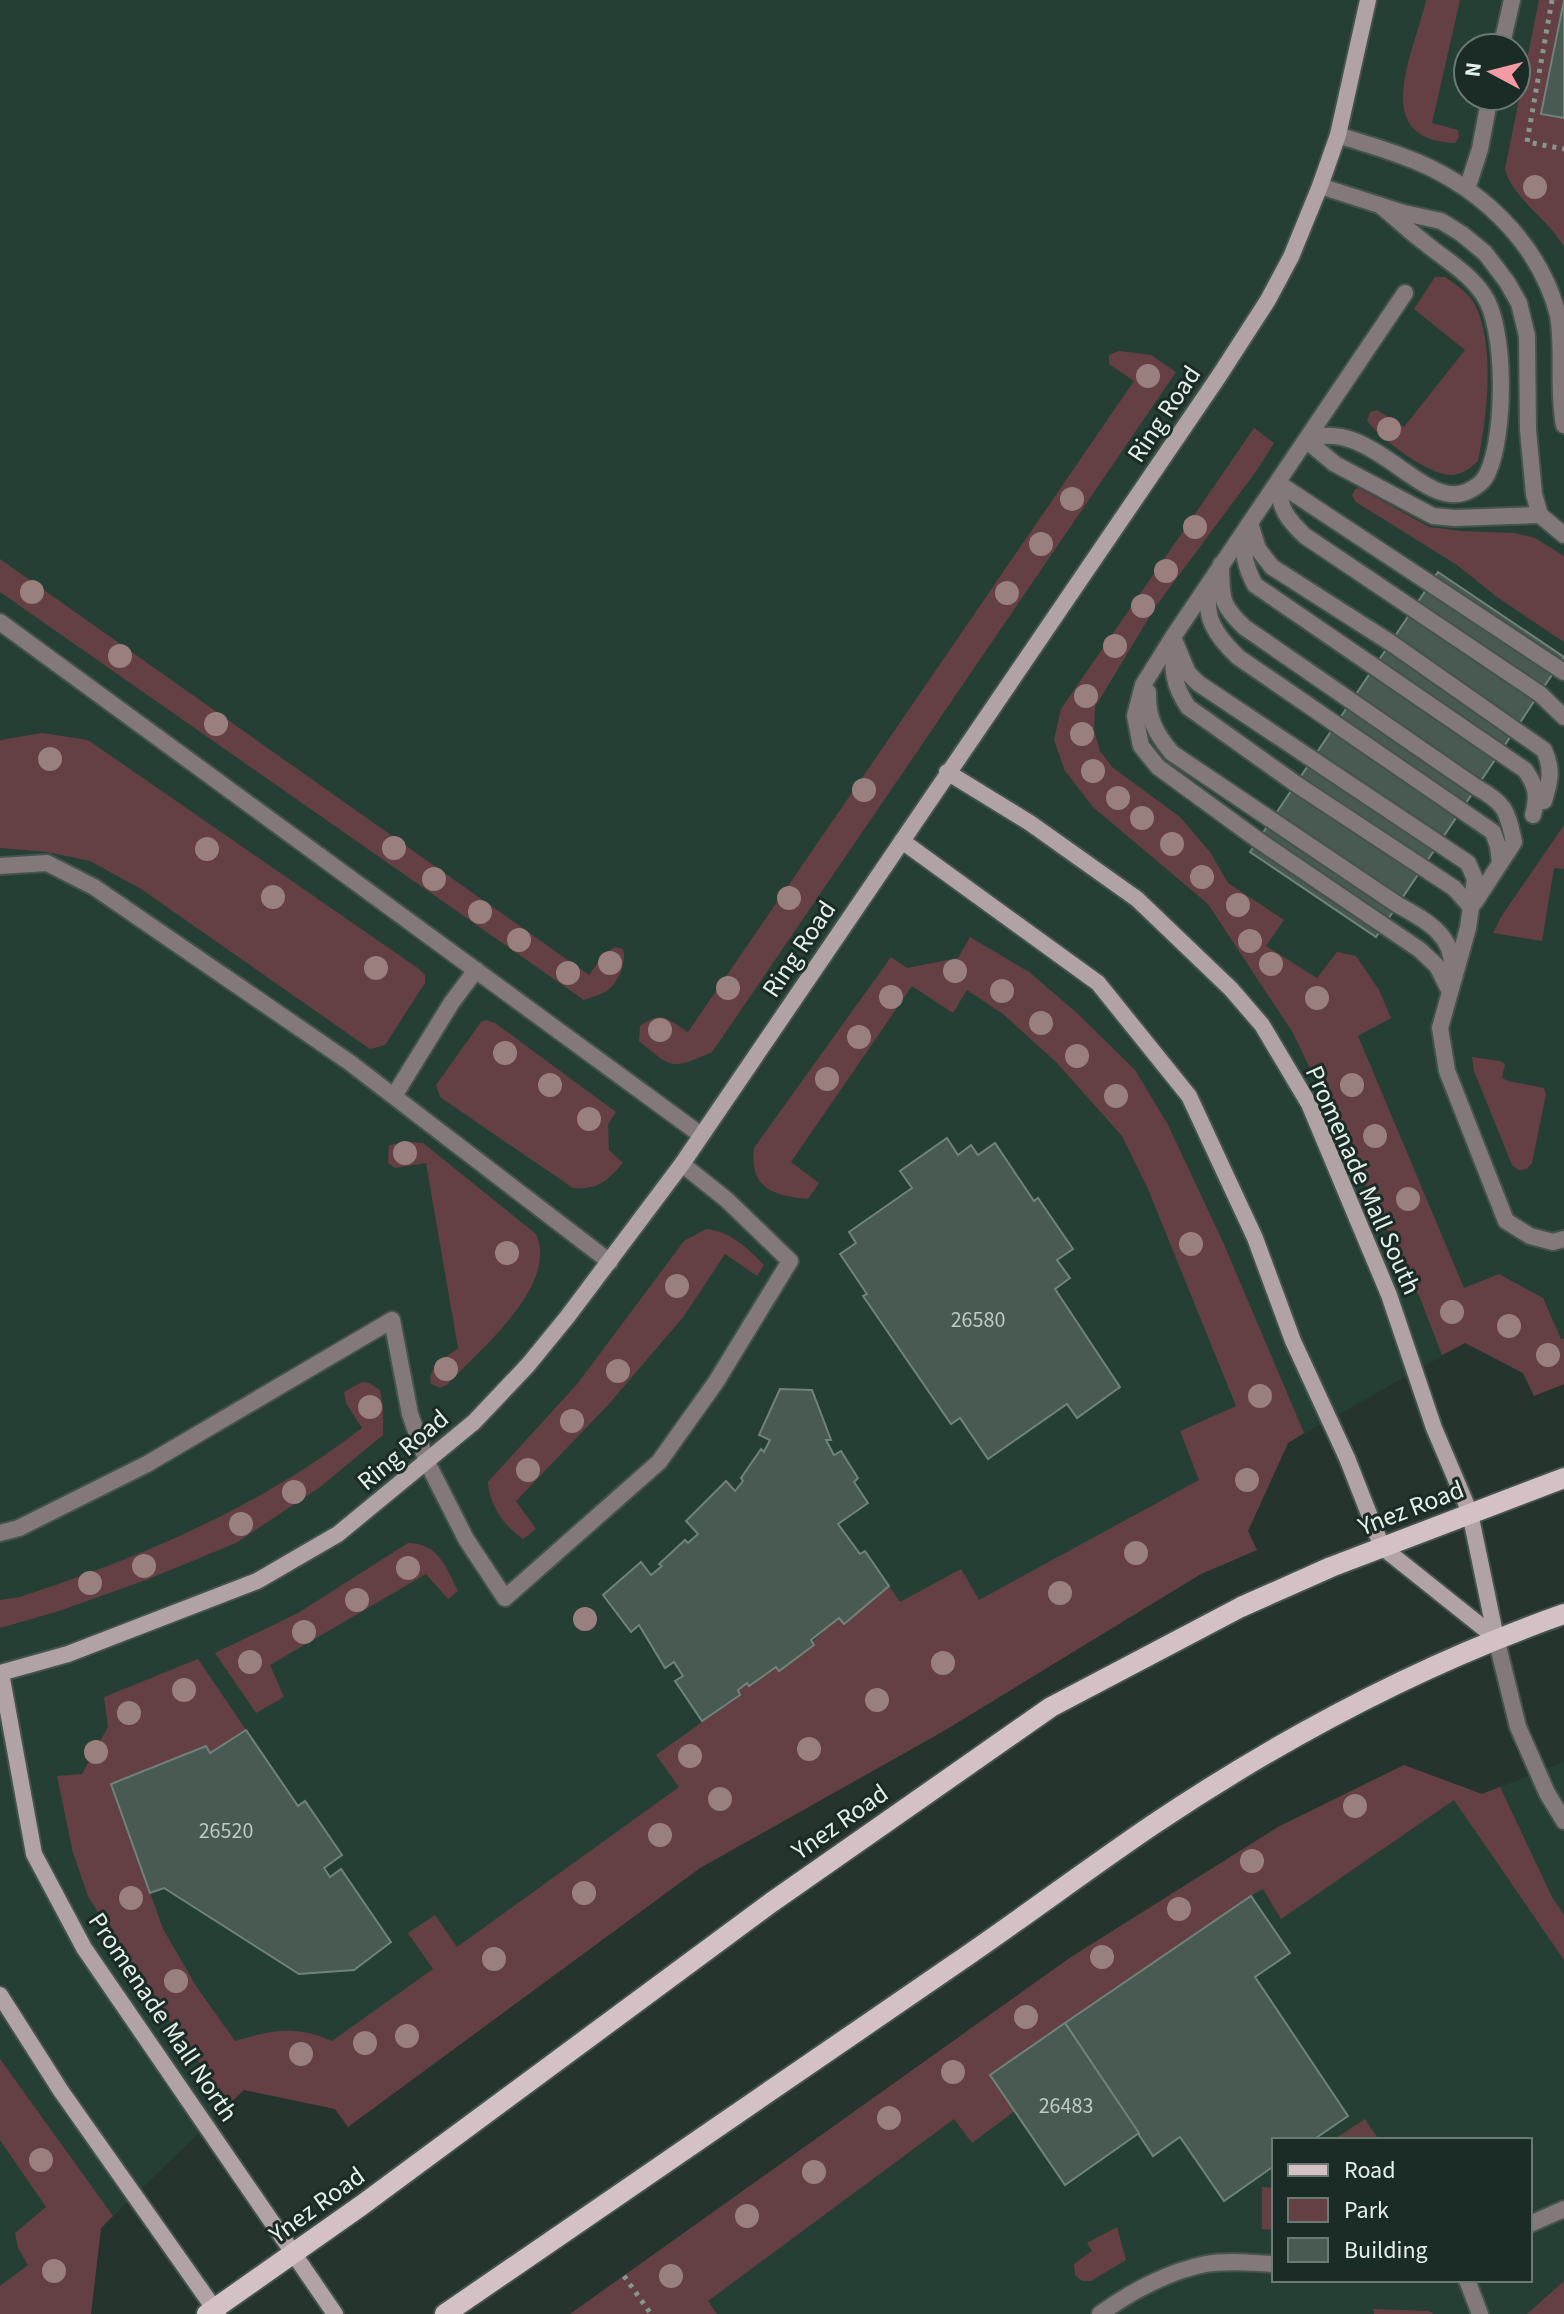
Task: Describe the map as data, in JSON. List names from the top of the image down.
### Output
{
  "streets": {
    "main road": ["Ynez Road"],
    "street": ["Ring Road", "Promenade Mall South", "Promenade Mall North"]
  },
  "crossings": [
    ["Ring Road", "Promenade Mall South"],
    ["Ring Road", "Promenade Mall North"],
    ["Promenade Mall South", "Ynez Road"],
    ["Ynez Road", "Promenade Mall North"]
  ],
  "house_numbers": ["26580", "26520", "26483"],
  "legend": ["Road", "Park", "Building"],
  "north": "left"
}
